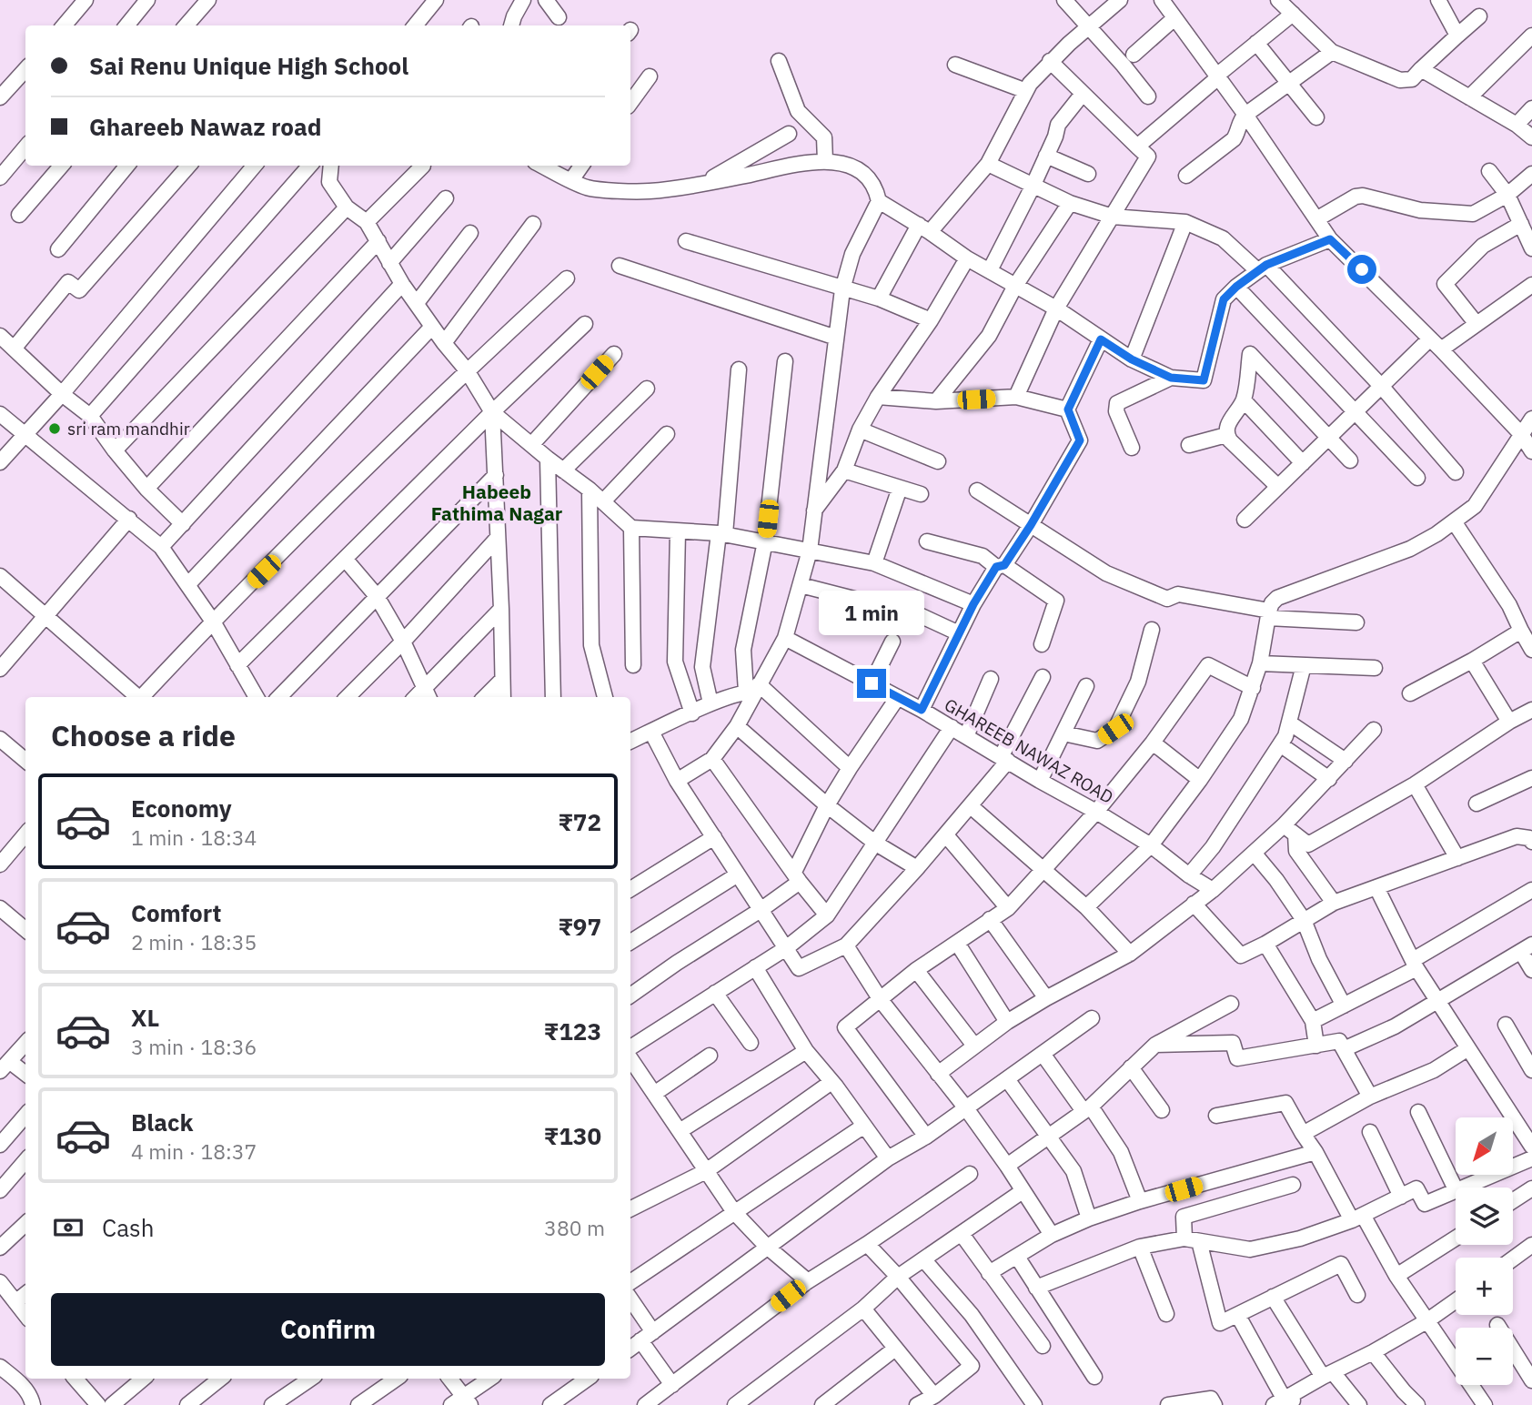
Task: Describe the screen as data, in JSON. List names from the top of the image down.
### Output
{
  "streets": {
    "street": ["GHAREEB NAWAZ ROAD"]
  },
  "districts": ["Habeeb Fathima Nagar"],
  "places": ["sri ram mandhir"],
  "north": "bottom left",
  "page": {
    "banner": ["Sai Renu Unique High School", "Ghareeb Nawaz road"],
    "bubble": "1 min",
    "heading": "Choose a ride",
    "list": [
      {
        "name": "Economy",
        "note": "1 min · 18:34",
        "value": "₹72"
      },
      {
        "name": "Comfort",
        "note": "2 min · 18:35",
        "value": "₹97"
      },
      {
        "name": "XL",
        "note": "3 min · 18:36",
        "value": "₹123"
      },
      {
        "name": "Black",
        "note": "4 min · 18:37",
        "value": "₹130"
      }
    ],
    "map_buttons": ["+", "−"],
    "pay": ["Cash", "380 m"],
    "buttons": "Confirm"
  }
}
